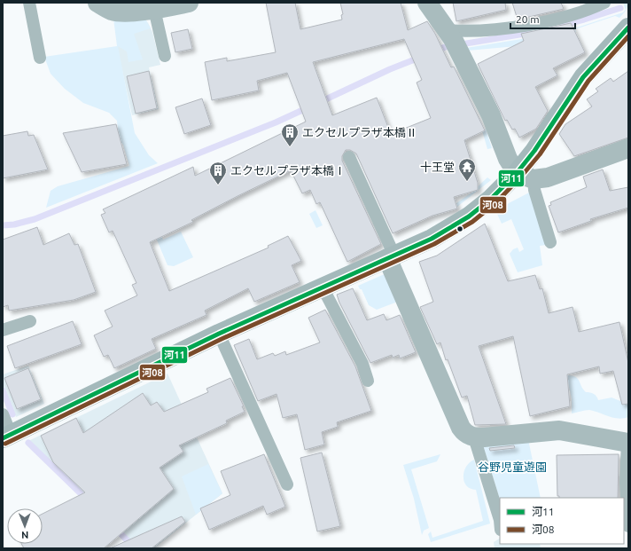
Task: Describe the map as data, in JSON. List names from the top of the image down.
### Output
{
  "parks": ["谷野児童遊園"],
  "places": {
    "building": ["エクセルプラザ本橋Ⅱ", "エクセルプラザ本橋Ⅰ"],
    "temple": ["十王堂"]
  },
  "lines": ["transit line 河11", "transit line 河08"],
  "legend": ["河11", "河08"],
  "scale_bar": "20 m",
  "north": "bottom"
}
